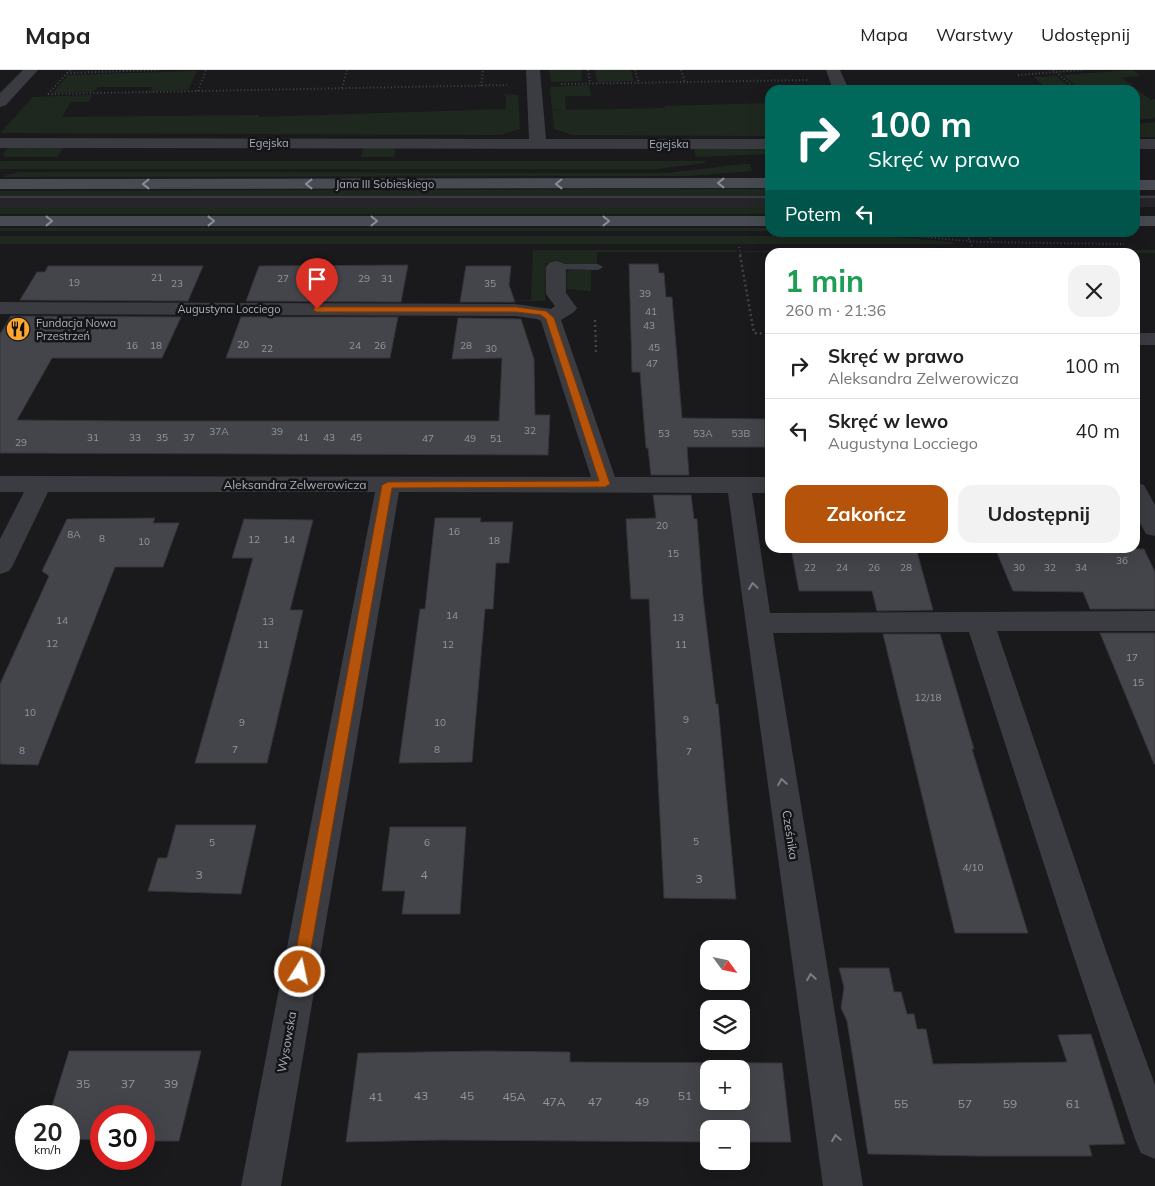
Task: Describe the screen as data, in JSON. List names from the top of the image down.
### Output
{
  "streets": {
    "main road": ["Jana III Sobieskiego"],
    "street": [
      "Egejska",
      "Augustyna Locciego",
      "Aleksandra Zelwerowicza",
      "Cześnika",
      "Wysowska"
    ]
  },
  "crossings": [
    ["Aleksandra Zelwerowicza", "Cześnika"],
    ["Aleksandra Zelwerowicza", "Wysowska"]
  ],
  "one_way": ["Cześnika"],
  "places": {
    "restaurant": ["Fundacja Nowa Przestrzeń"]
  },
  "house_numbers": [
    "21",
    "27",
    "29",
    "31",
    "19",
    "23",
    "35",
    "39",
    "41",
    "43",
    "20",
    "16",
    "18",
    "24",
    "26",
    "28",
    "45",
    "22",
    "30",
    "47",
    "32",
    "37A",
    "39",
    "53",
    "53A",
    "53B",
    "31",
    "33",
    "35",
    "37",
    "41",
    "43",
    "45",
    "47",
    "49",
    "51",
    "29",
    "20",
    "16",
    "8A",
    "8",
    "12",
    "14",
    "18",
    "10",
    "15",
    "36",
    "22",
    "24",
    "26",
    "28",
    "30",
    "32",
    "34",
    "14",
    "13",
    "14",
    "13",
    "12",
    "11",
    "12",
    "11",
    "17",
    "15",
    "12/18",
    "10",
    "9",
    "9",
    "10",
    "7",
    "8",
    "8",
    "7",
    "5",
    "5",
    "6",
    "4/10",
    "3",
    "4",
    "3",
    "35",
    "37",
    "39",
    "43",
    "45",
    "51",
    "41",
    "45A",
    "47A",
    "47",
    "49",
    "55",
    "57",
    "59",
    "61"
  ],
  "north": "bottom right",
  "page": {
    "header": "Mapa",
    "nav": ["Mapa", "Warstwy", "Udostępnij"],
    "turn": ["100 m", "Skręć w prawo"],
    "then": "Potem",
    "heading": ["1 min", "260 m · 21:36"],
    "list": [
      {
        "name": "Skręć w prawo",
        "note": "Aleksandra Zelwerowicza",
        "value": "100 m"
      },
      {
        "name": "Skręć w lewo",
        "note": "Augustyna Locciego",
        "value": "40 m"
      }
    ],
    "buttons": ["Zakończ", "Udostępnij"],
    "map_buttons": ["+", "−"],
    "speed": "20 km/h",
    "limit": "30"
  }
}
